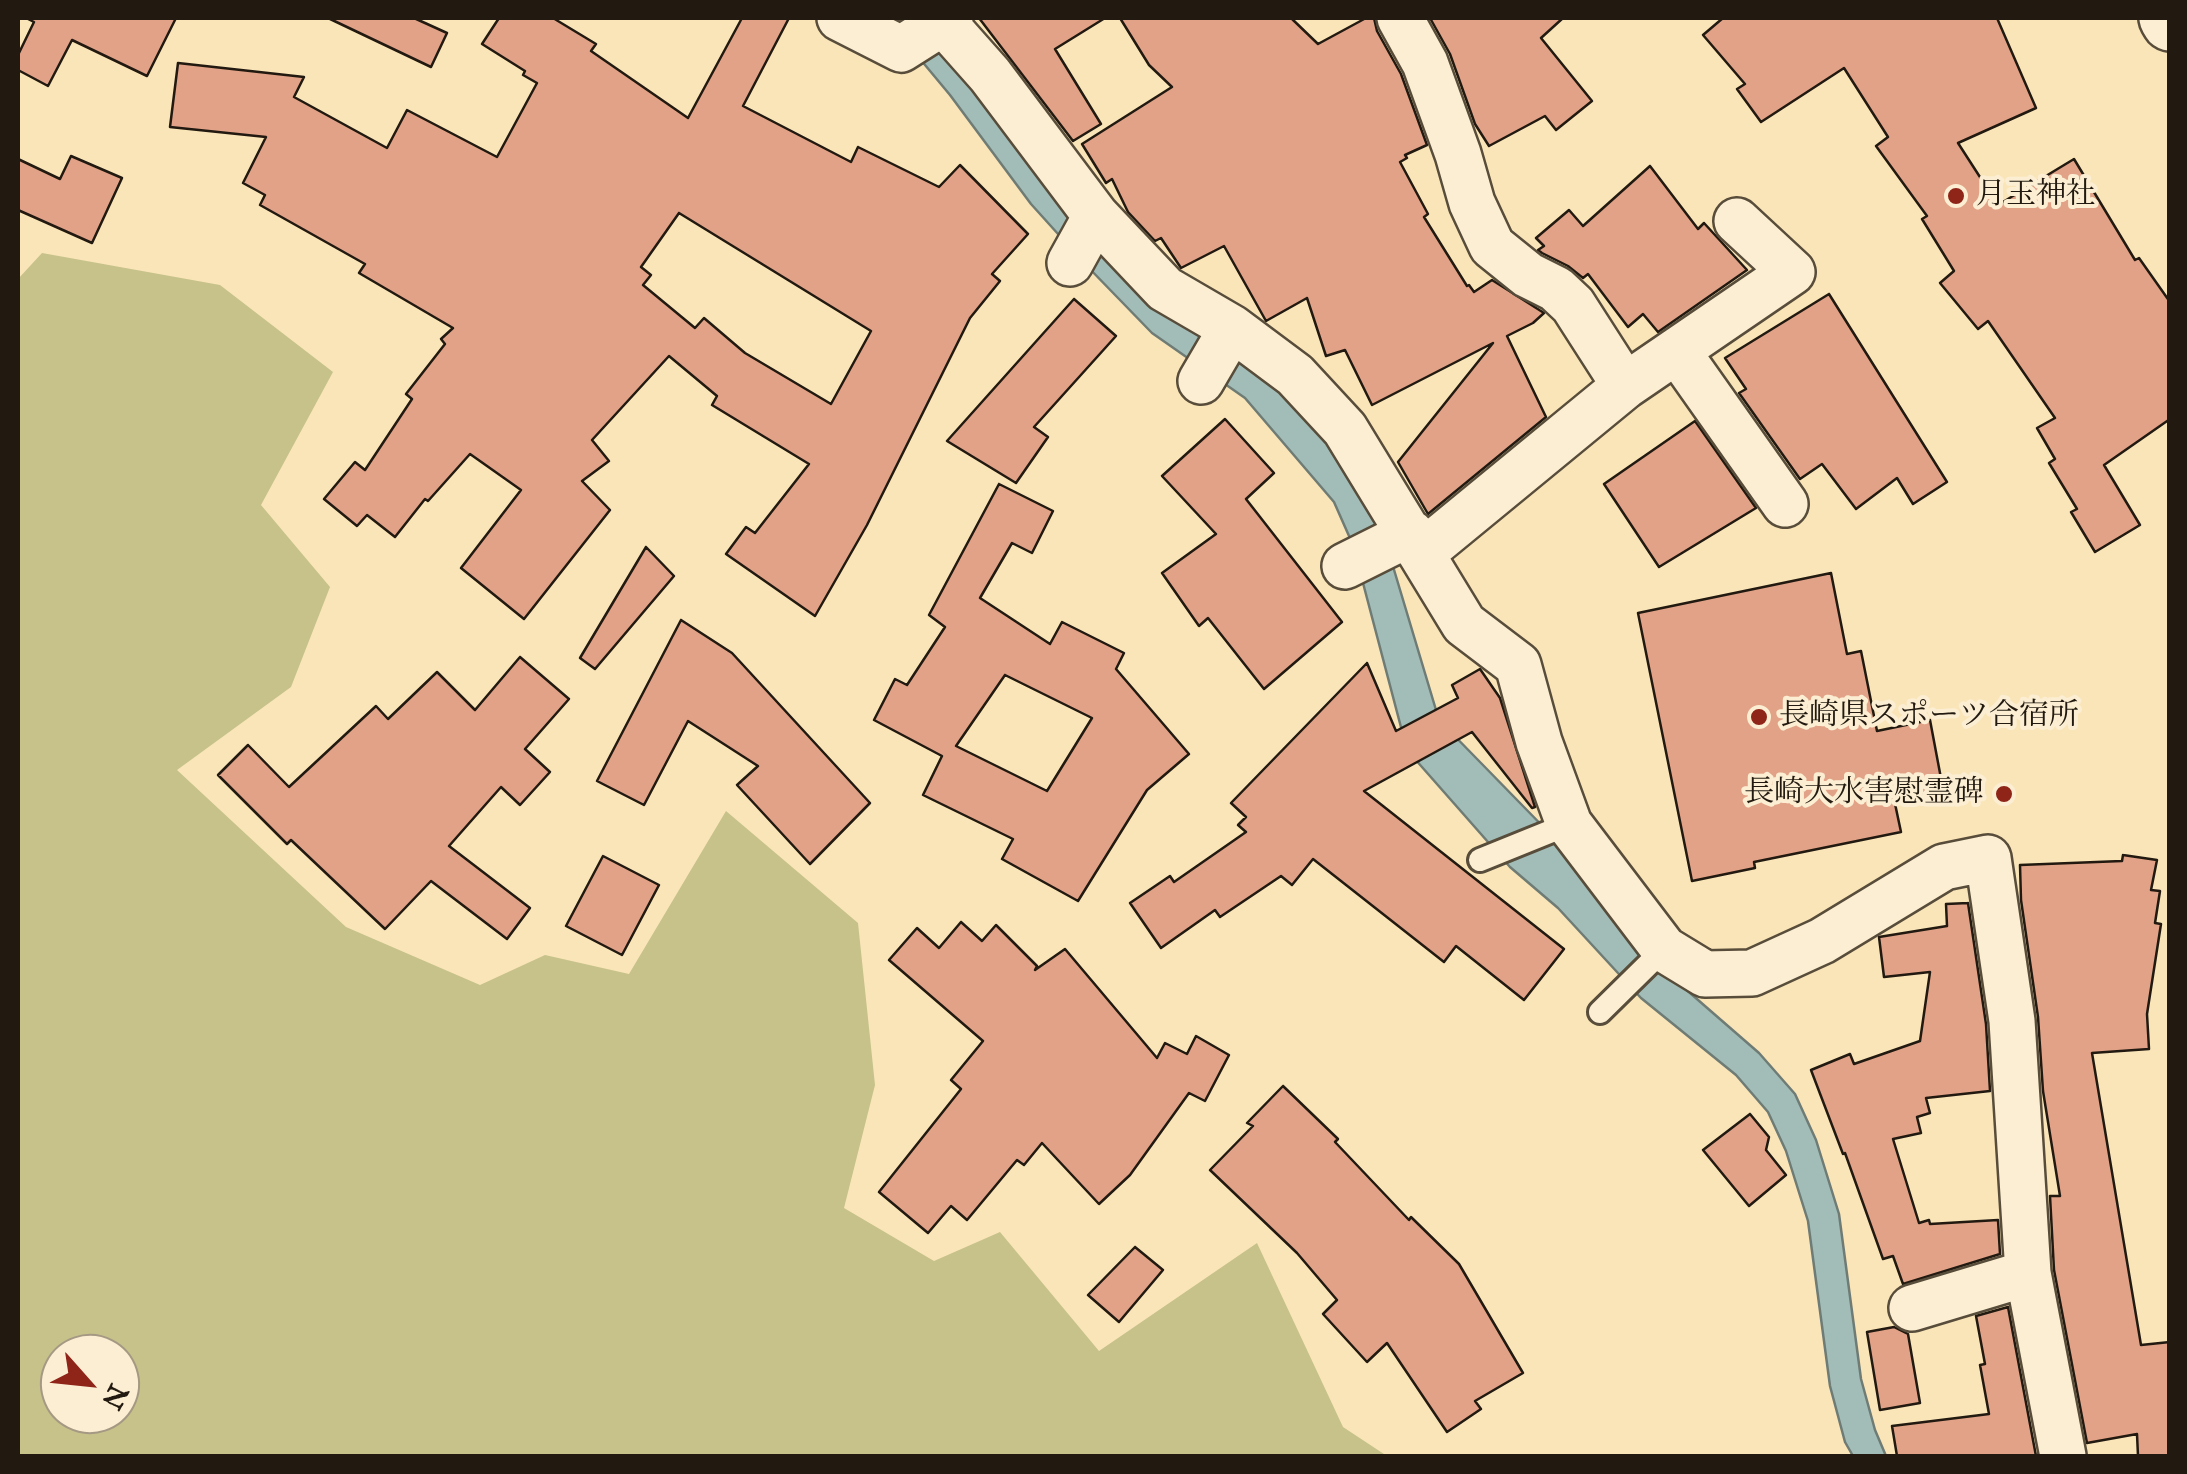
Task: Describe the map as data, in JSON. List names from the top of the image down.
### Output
{
  "places": ["月玉神社", "長崎県スポーツ合宿所", "長崎大水害慰霊碑"],
  "north": "bottom right"
}
